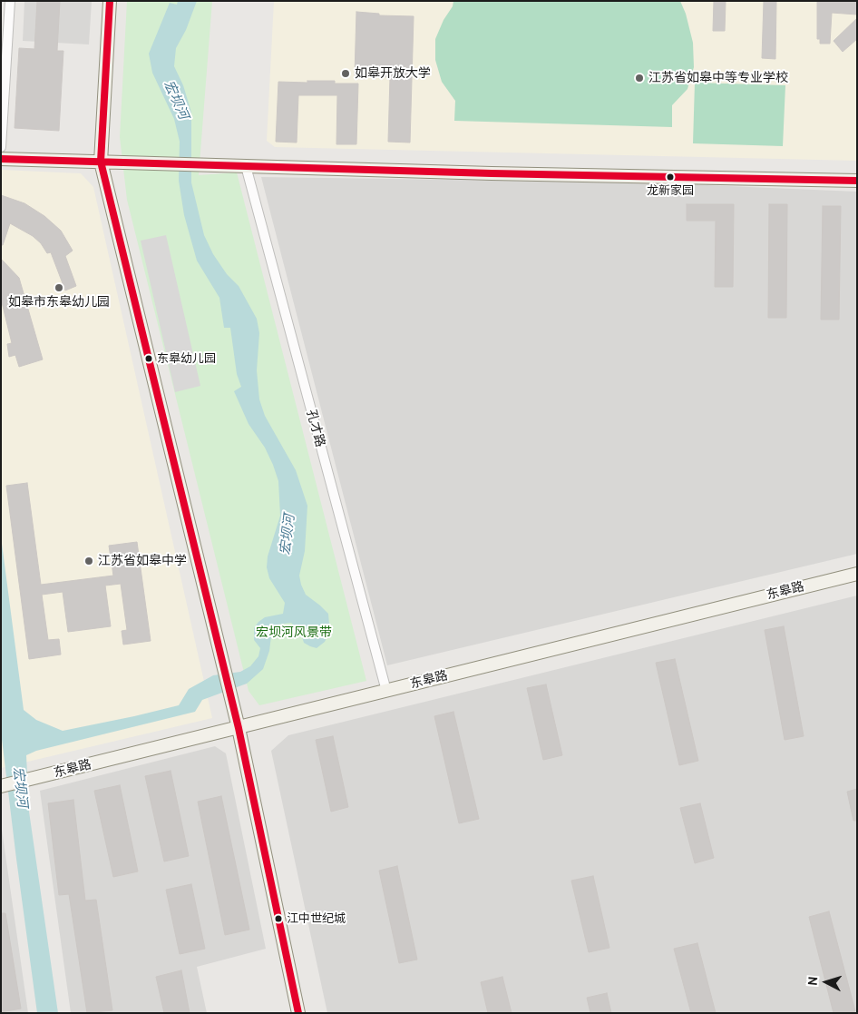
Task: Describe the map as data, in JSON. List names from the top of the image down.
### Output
{
  "streets": {
    "street": ["孔才路", "东皋路"]
  },
  "crossings": [
    ["孔才路", "东皋路"]
  ],
  "water": ["宏坝河"],
  "parks": ["宏坝河风景带"],
  "places": [
    "如皋开放大学",
    "江苏省如皋中等专业学校",
    "龙新家园",
    "如皋市东皋幼儿园",
    "东皋幼儿园",
    "江苏省如皋中学",
    "江中世纪城"
  ],
  "north": "left"
}
